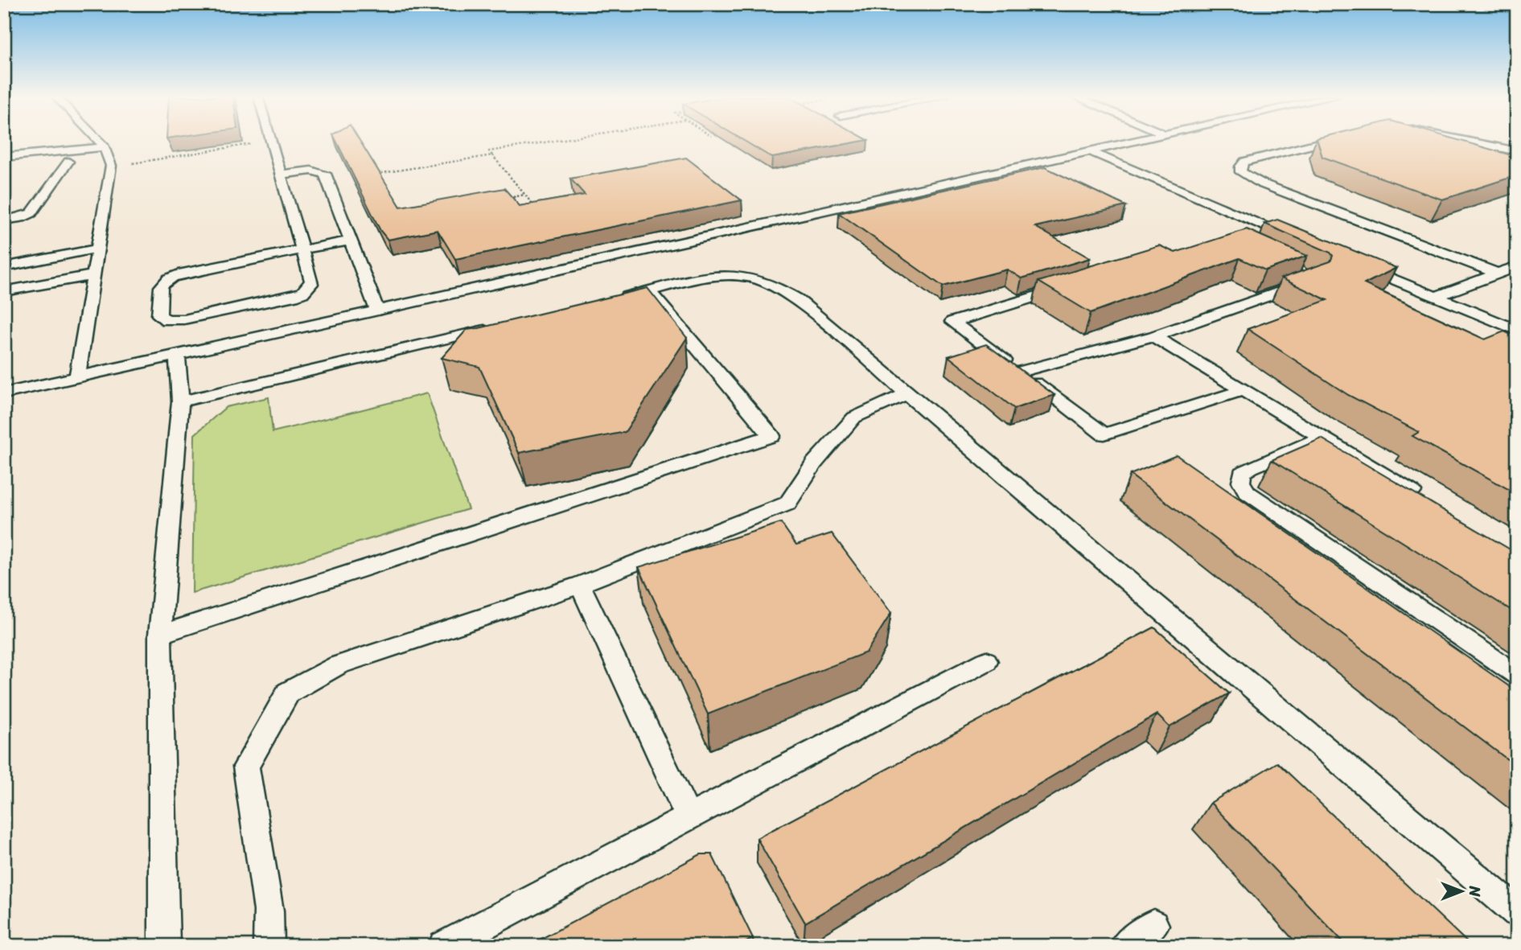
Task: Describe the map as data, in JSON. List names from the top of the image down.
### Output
{
  "north": "right"
}
